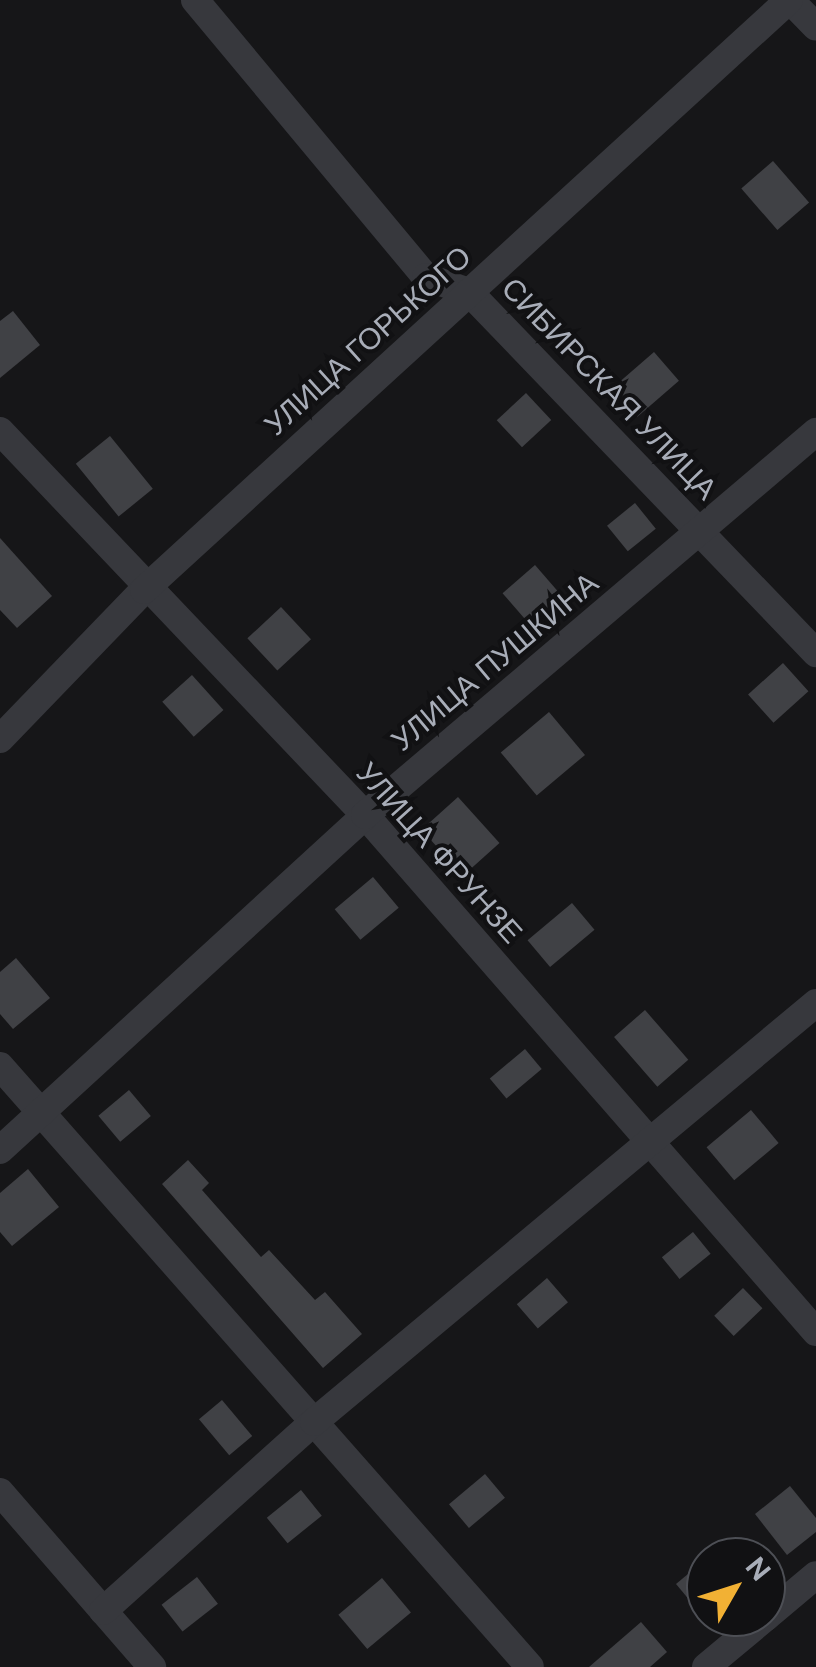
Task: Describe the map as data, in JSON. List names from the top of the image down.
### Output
{
  "streets": {
    "street": [
      "УЛИЦА ГОРЬКОГО",
      "СИБИРСКАЯ УЛИЦА",
      "УЛИЦА ПУШКИНА",
      "УЛИЦА ФРУНЗЕ"
    ]
  },
  "crossings": [
    ["УЛИЦА ГОРЬКОГО", "СИБИРСКАЯ УЛИЦА"],
    ["УЛИЦА ГОРЬКОГО", "УЛИЦА ФРУНЗЕ"],
    ["СИБИРСКАЯ УЛИЦА", "УЛИЦА ПУШКИНА"],
    ["УЛИЦА ПУШКИНА", "УЛИЦА ФРУНЗЕ"]
  ],
  "north": "top right"
}
